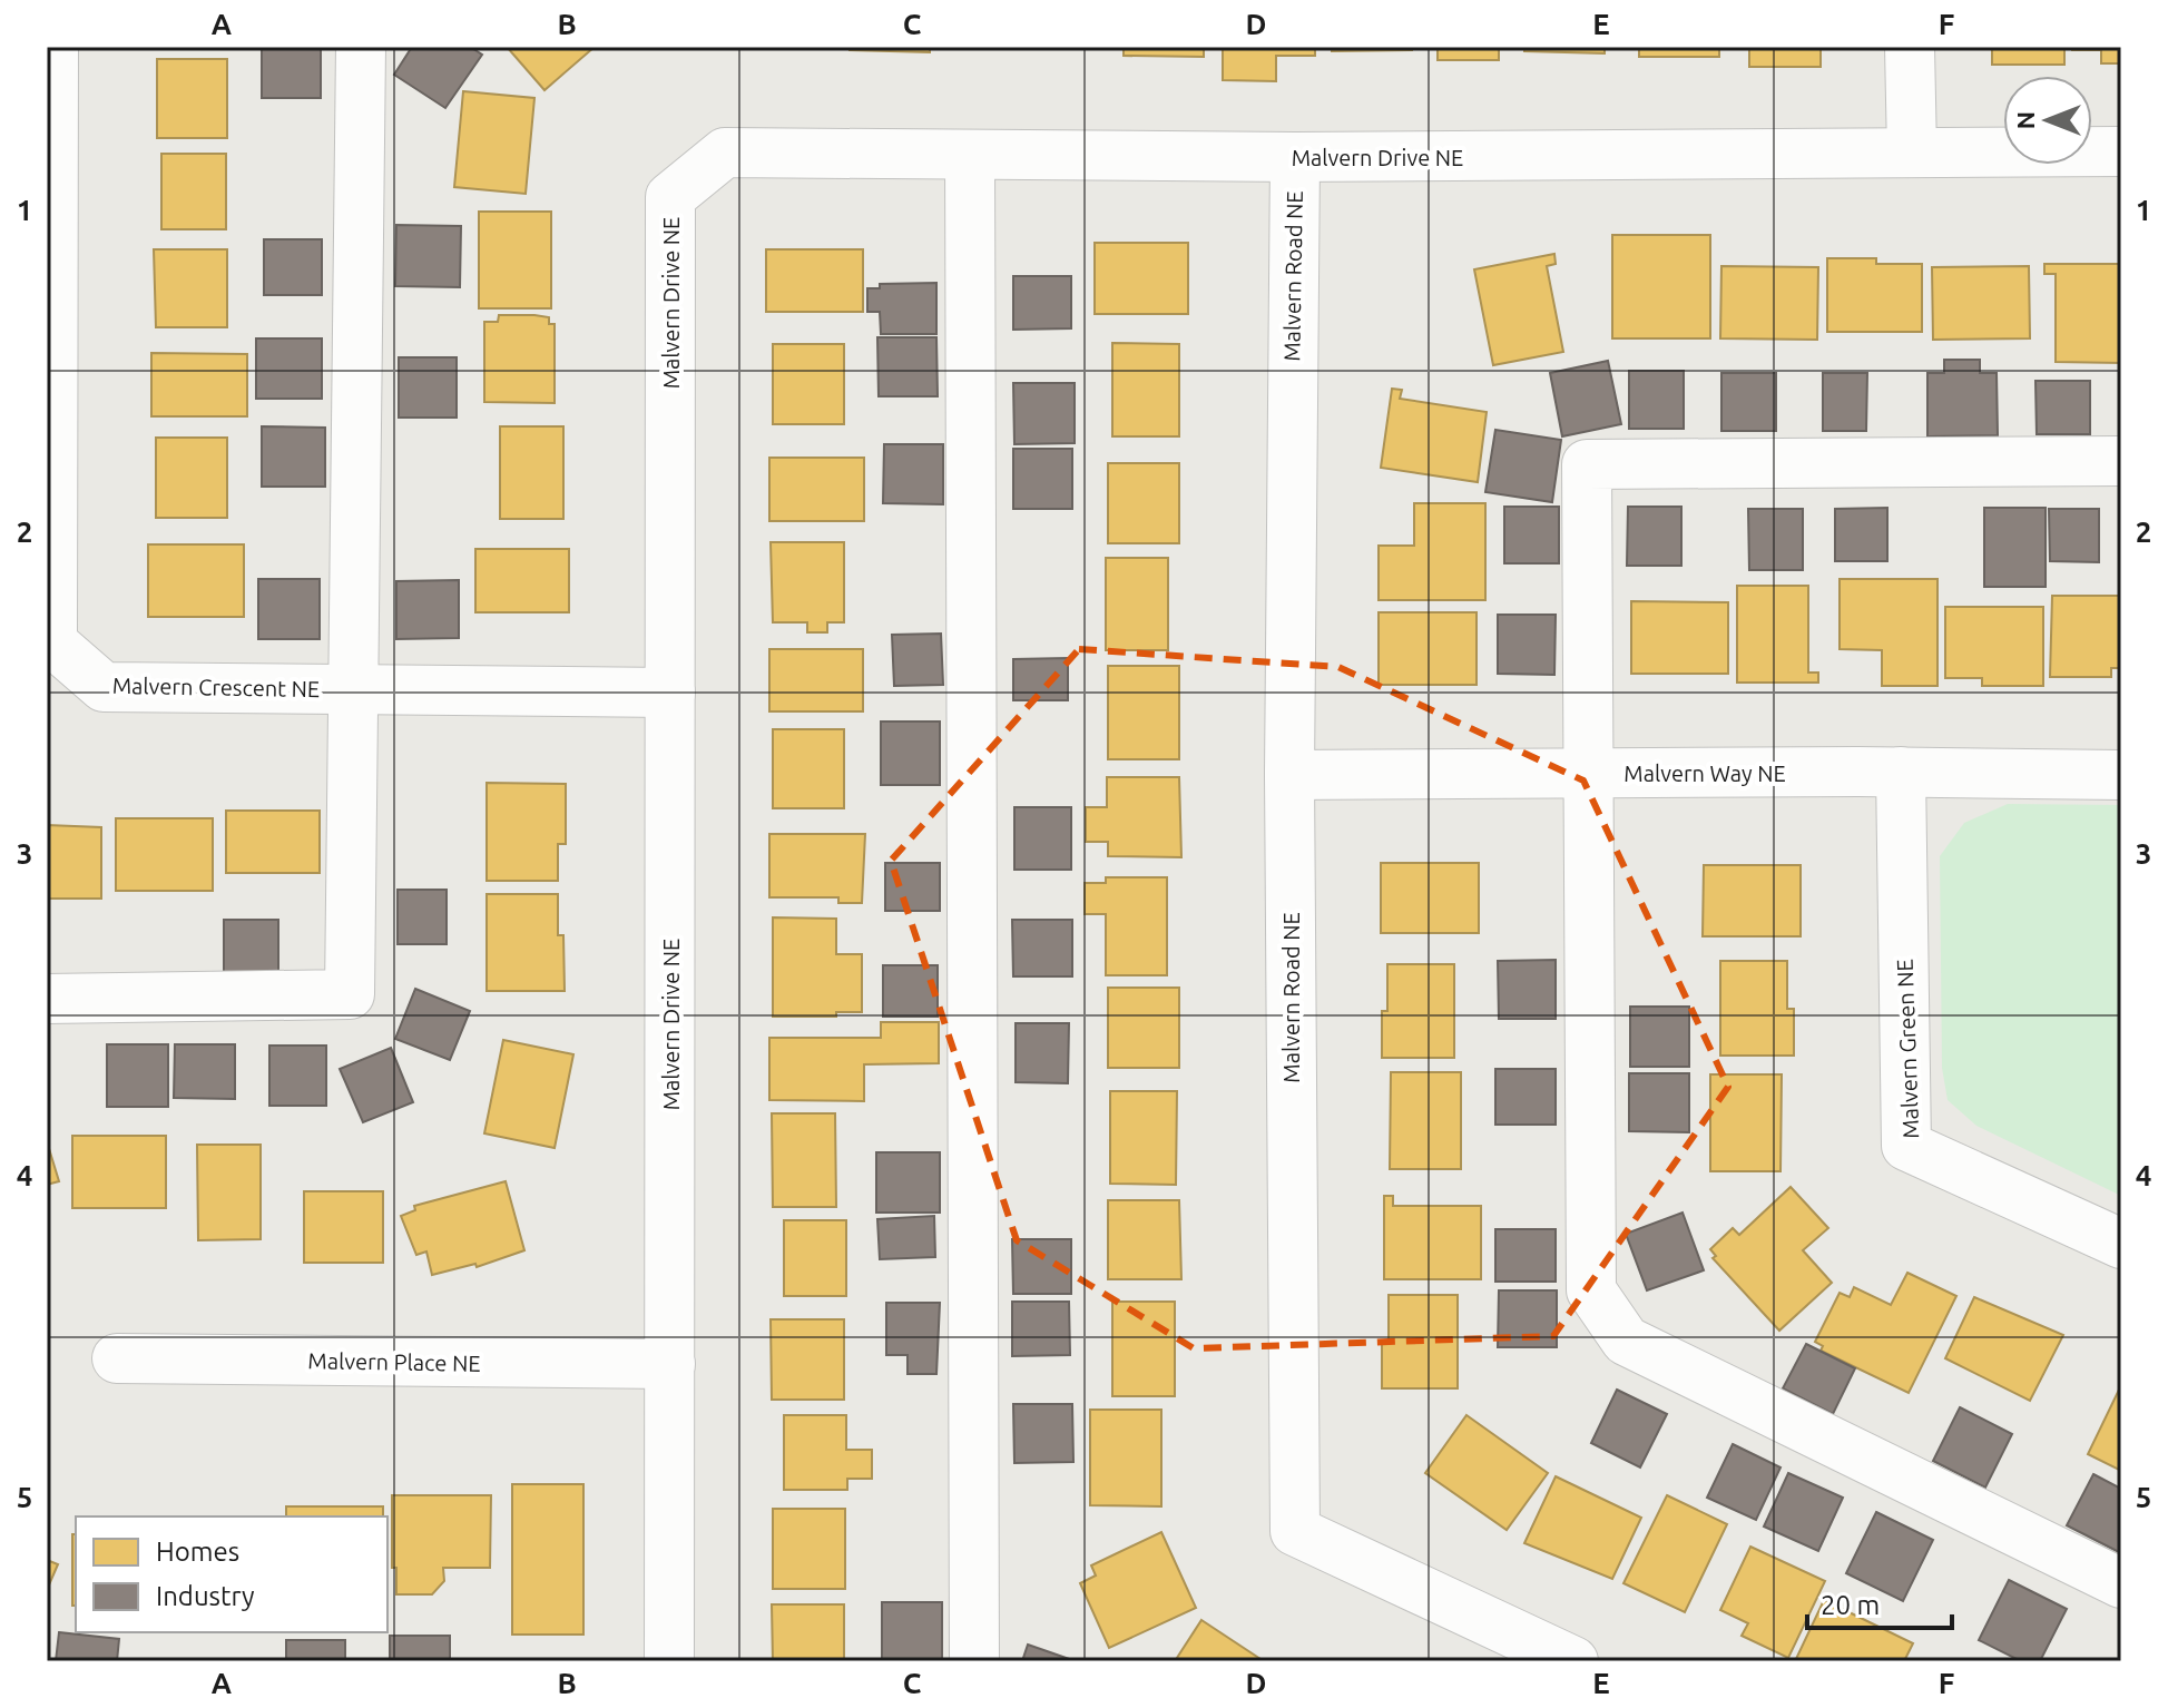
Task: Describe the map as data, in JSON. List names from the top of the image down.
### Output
{
  "streets": {
    "street": [
      "Malvern Drive NE",
      "Malvern Road NE",
      "Malvern Crescent NE",
      "Malvern Way NE",
      "Malvern Green NE",
      "Malvern Place NE"
    ]
  },
  "crossings": [
    ["Malvern Drive NE", "Malvern Road NE"],
    ["Malvern Drive NE", "Malvern Crescent NE"],
    ["Malvern Drive NE", "Malvern Place NE"],
    ["Malvern Road NE", "Malvern Way NE"],
    ["Malvern Way NE", "Malvern Green NE"]
  ],
  "legend": ["Homes", "Industry"],
  "scale_bar": "20 m",
  "north": "left",
  "grid": {
    "columns": [
      "A",
      "B",
      "C",
      "D",
      "E",
      "F"
    ],
    "rows": [
      "1",
      "2",
      "3",
      "4",
      "5"
    ]
  }
}
